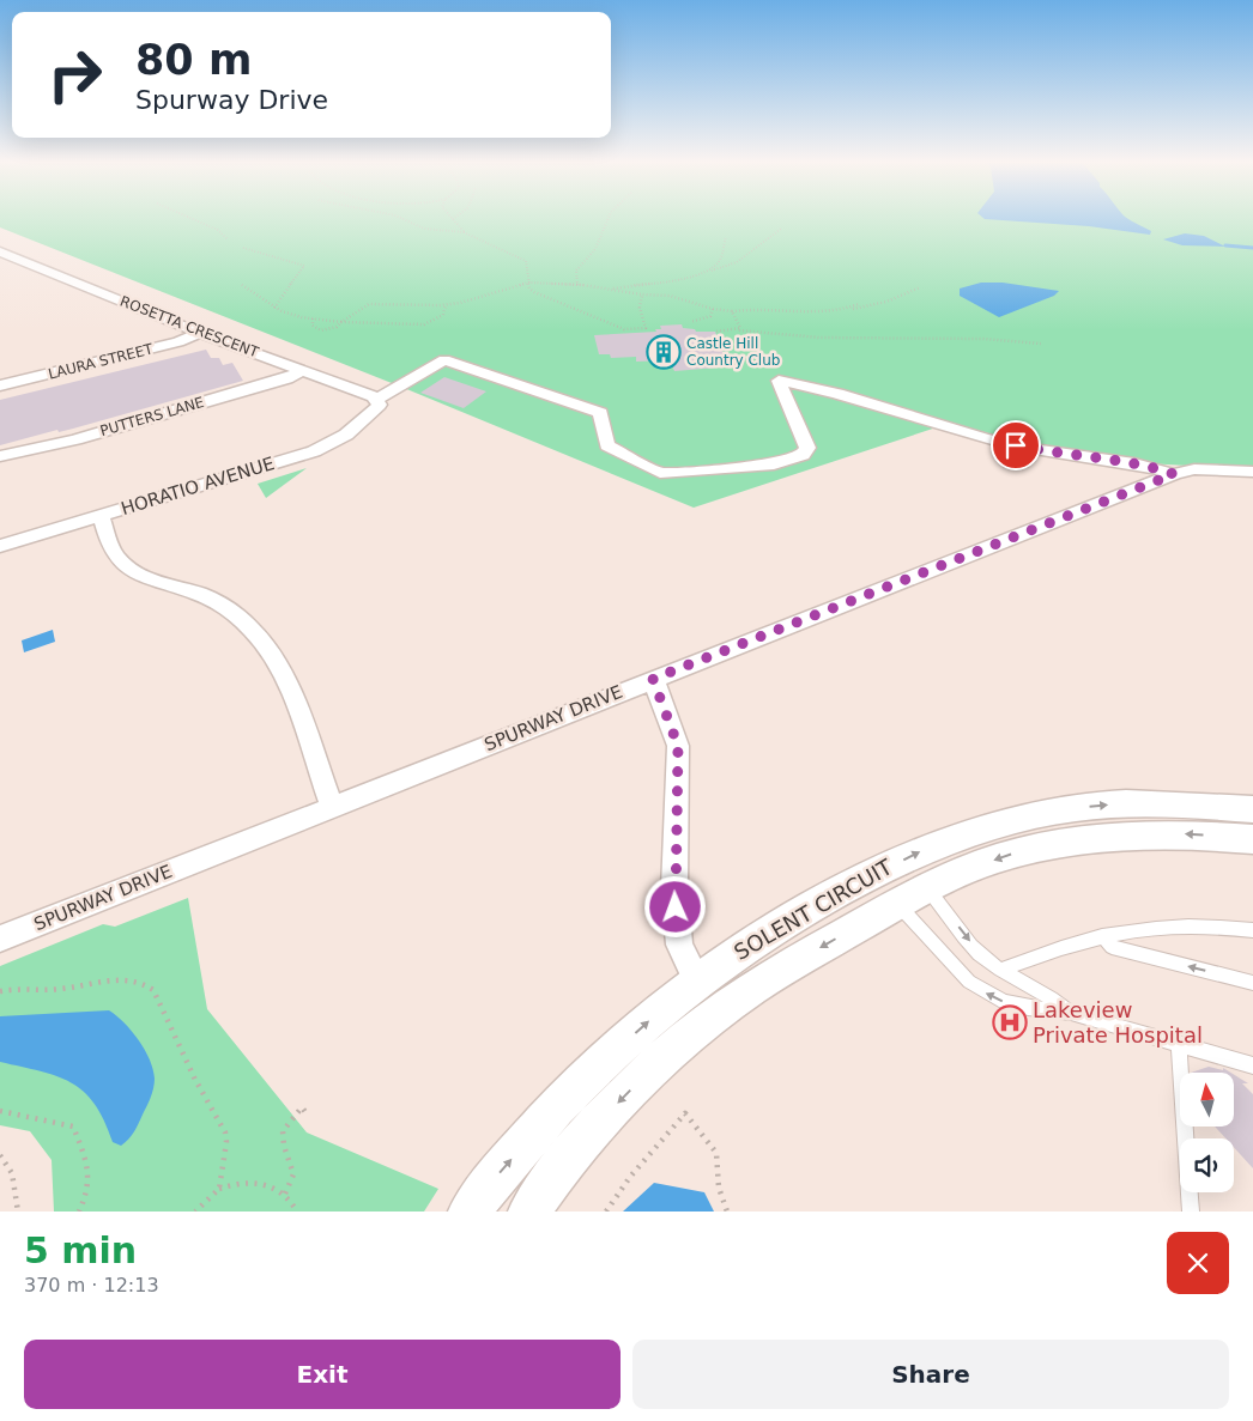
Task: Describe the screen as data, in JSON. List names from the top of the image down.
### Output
{
  "streets": {
    "street": [
      "ROSETTA CRESCENT",
      "LAURA STREET",
      "PUTTERS LANE",
      "HORATIO AVENUE",
      "SPURWAY DRIVE",
      "SOLENT CIRCUIT"
    ]
  },
  "crossings": [
    ["ROSETTA CRESCENT", "LAURA STREET"],
    ["ROSETTA CRESCENT", "PUTTERS LANE"],
    ["ROSETTA CRESCENT", "HORATIO AVENUE"],
    ["HORATIO AVENUE", "SPURWAY DRIVE"]
  ],
  "places": {
    "building": ["Castle Hill Country Club"],
    "hospital": ["Lakeview Private Hospital"]
  },
  "north": "top",
  "page": {
    "turn": ["80 m", "Spurway Drive"],
    "heading": ["5 min", "370 m · 12:13"],
    "buttons": ["Exit", "Share"]
  }
}
